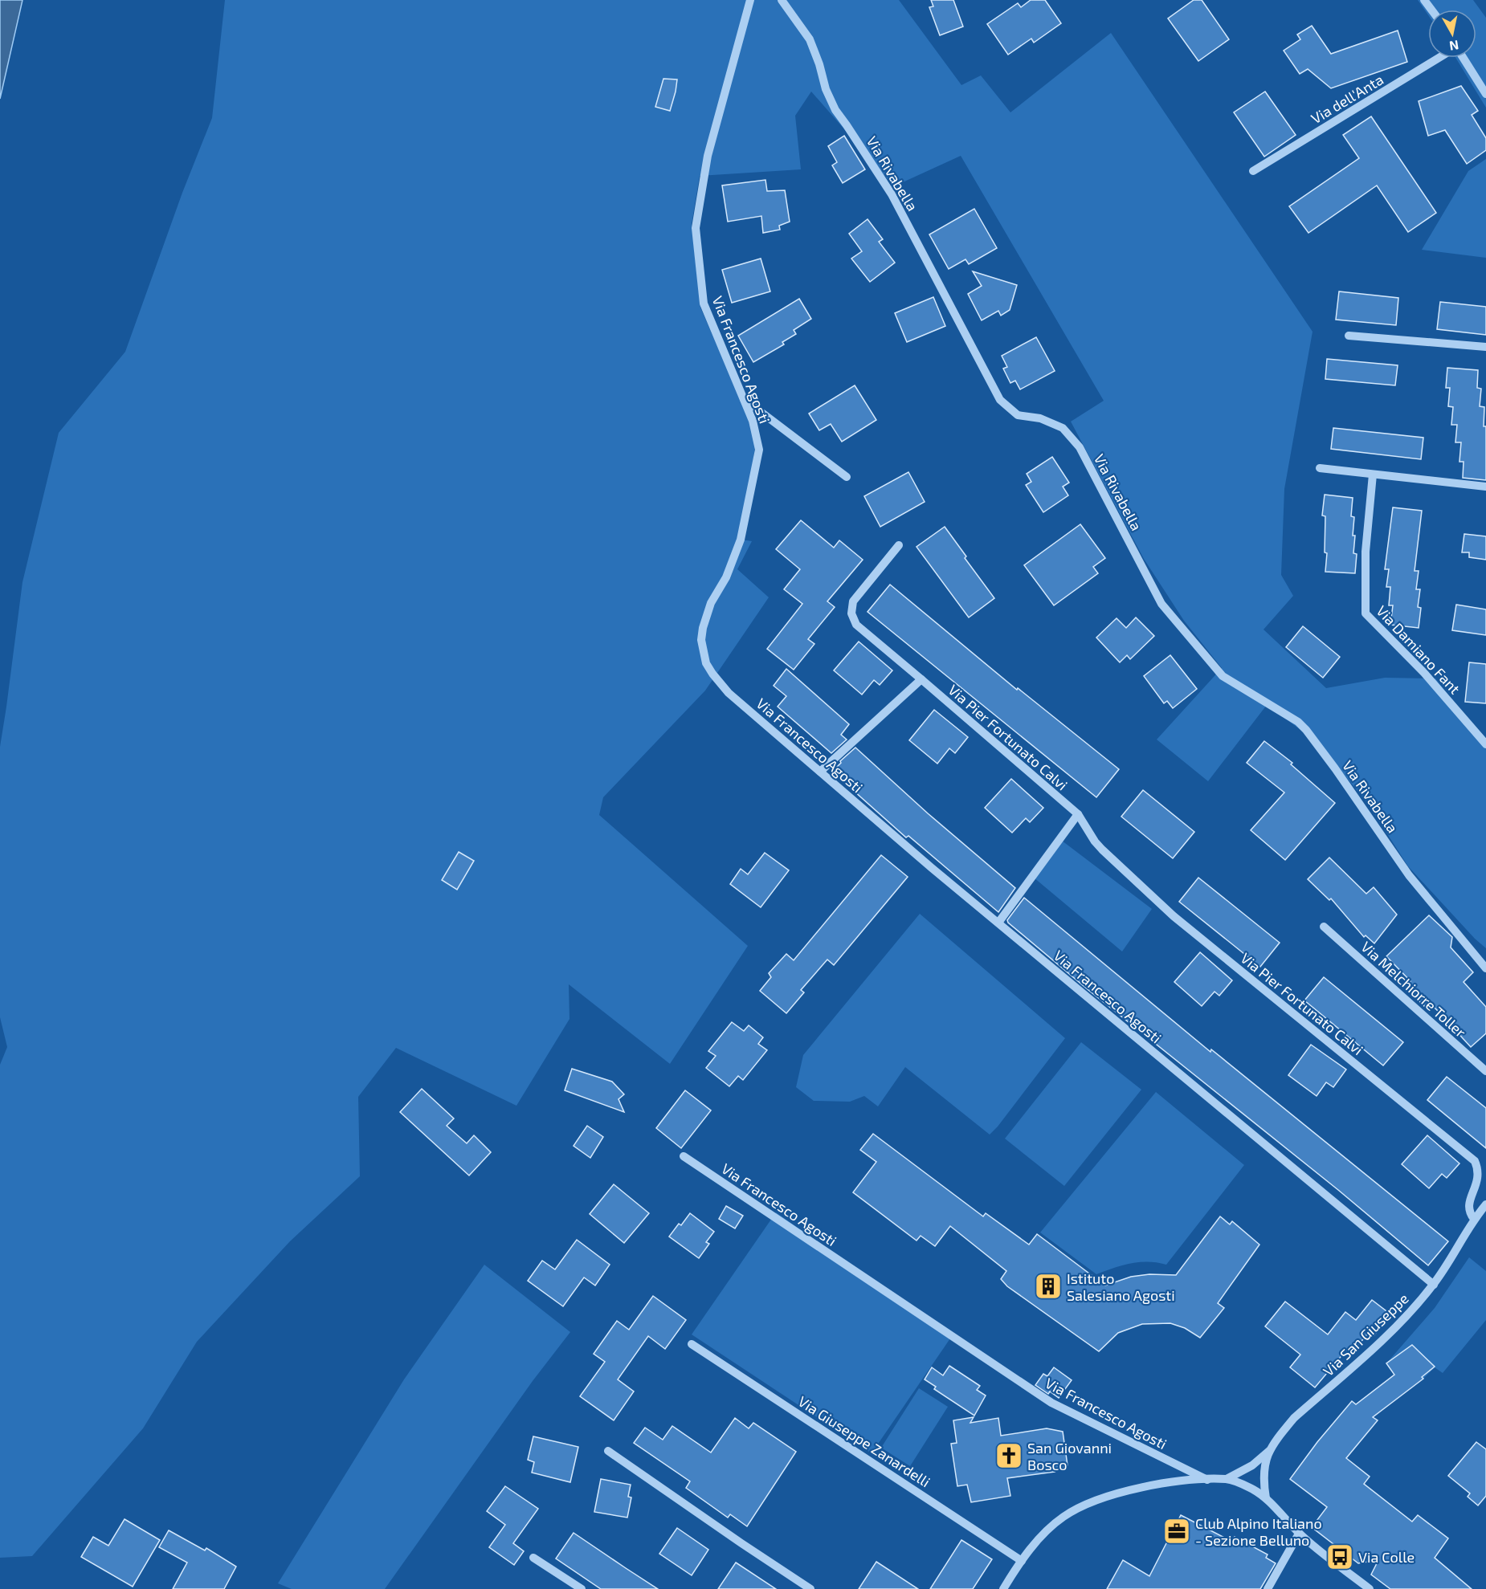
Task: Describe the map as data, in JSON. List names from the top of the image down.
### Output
{
  "streets": {
    "street": [
      "Via dell'Anta",
      "Via Rivabella",
      "Via Francesco Agosti",
      "Via Damiano Fant",
      "Via Pier Fortunato Calvi",
      "Via Melchiorre Toller",
      "Via San Giuseppe",
      "Via Giuseppe Zanardelli"
    ]
  },
  "crossings": [
    ["Via Francesco Agosti", "Via San Giuseppe"],
    ["Via Pier Fortunato Calvi", "Via San Giuseppe"]
  ],
  "places": {
    "building": ["Istituto Salesiano Agosti"],
    "church": ["San Giovanni Bosco"],
    "office": ["Club Alpino Italiano - Sezione Belluno"],
    "bus stop": ["Via Colle"]
  },
  "north": "bottom"
}
